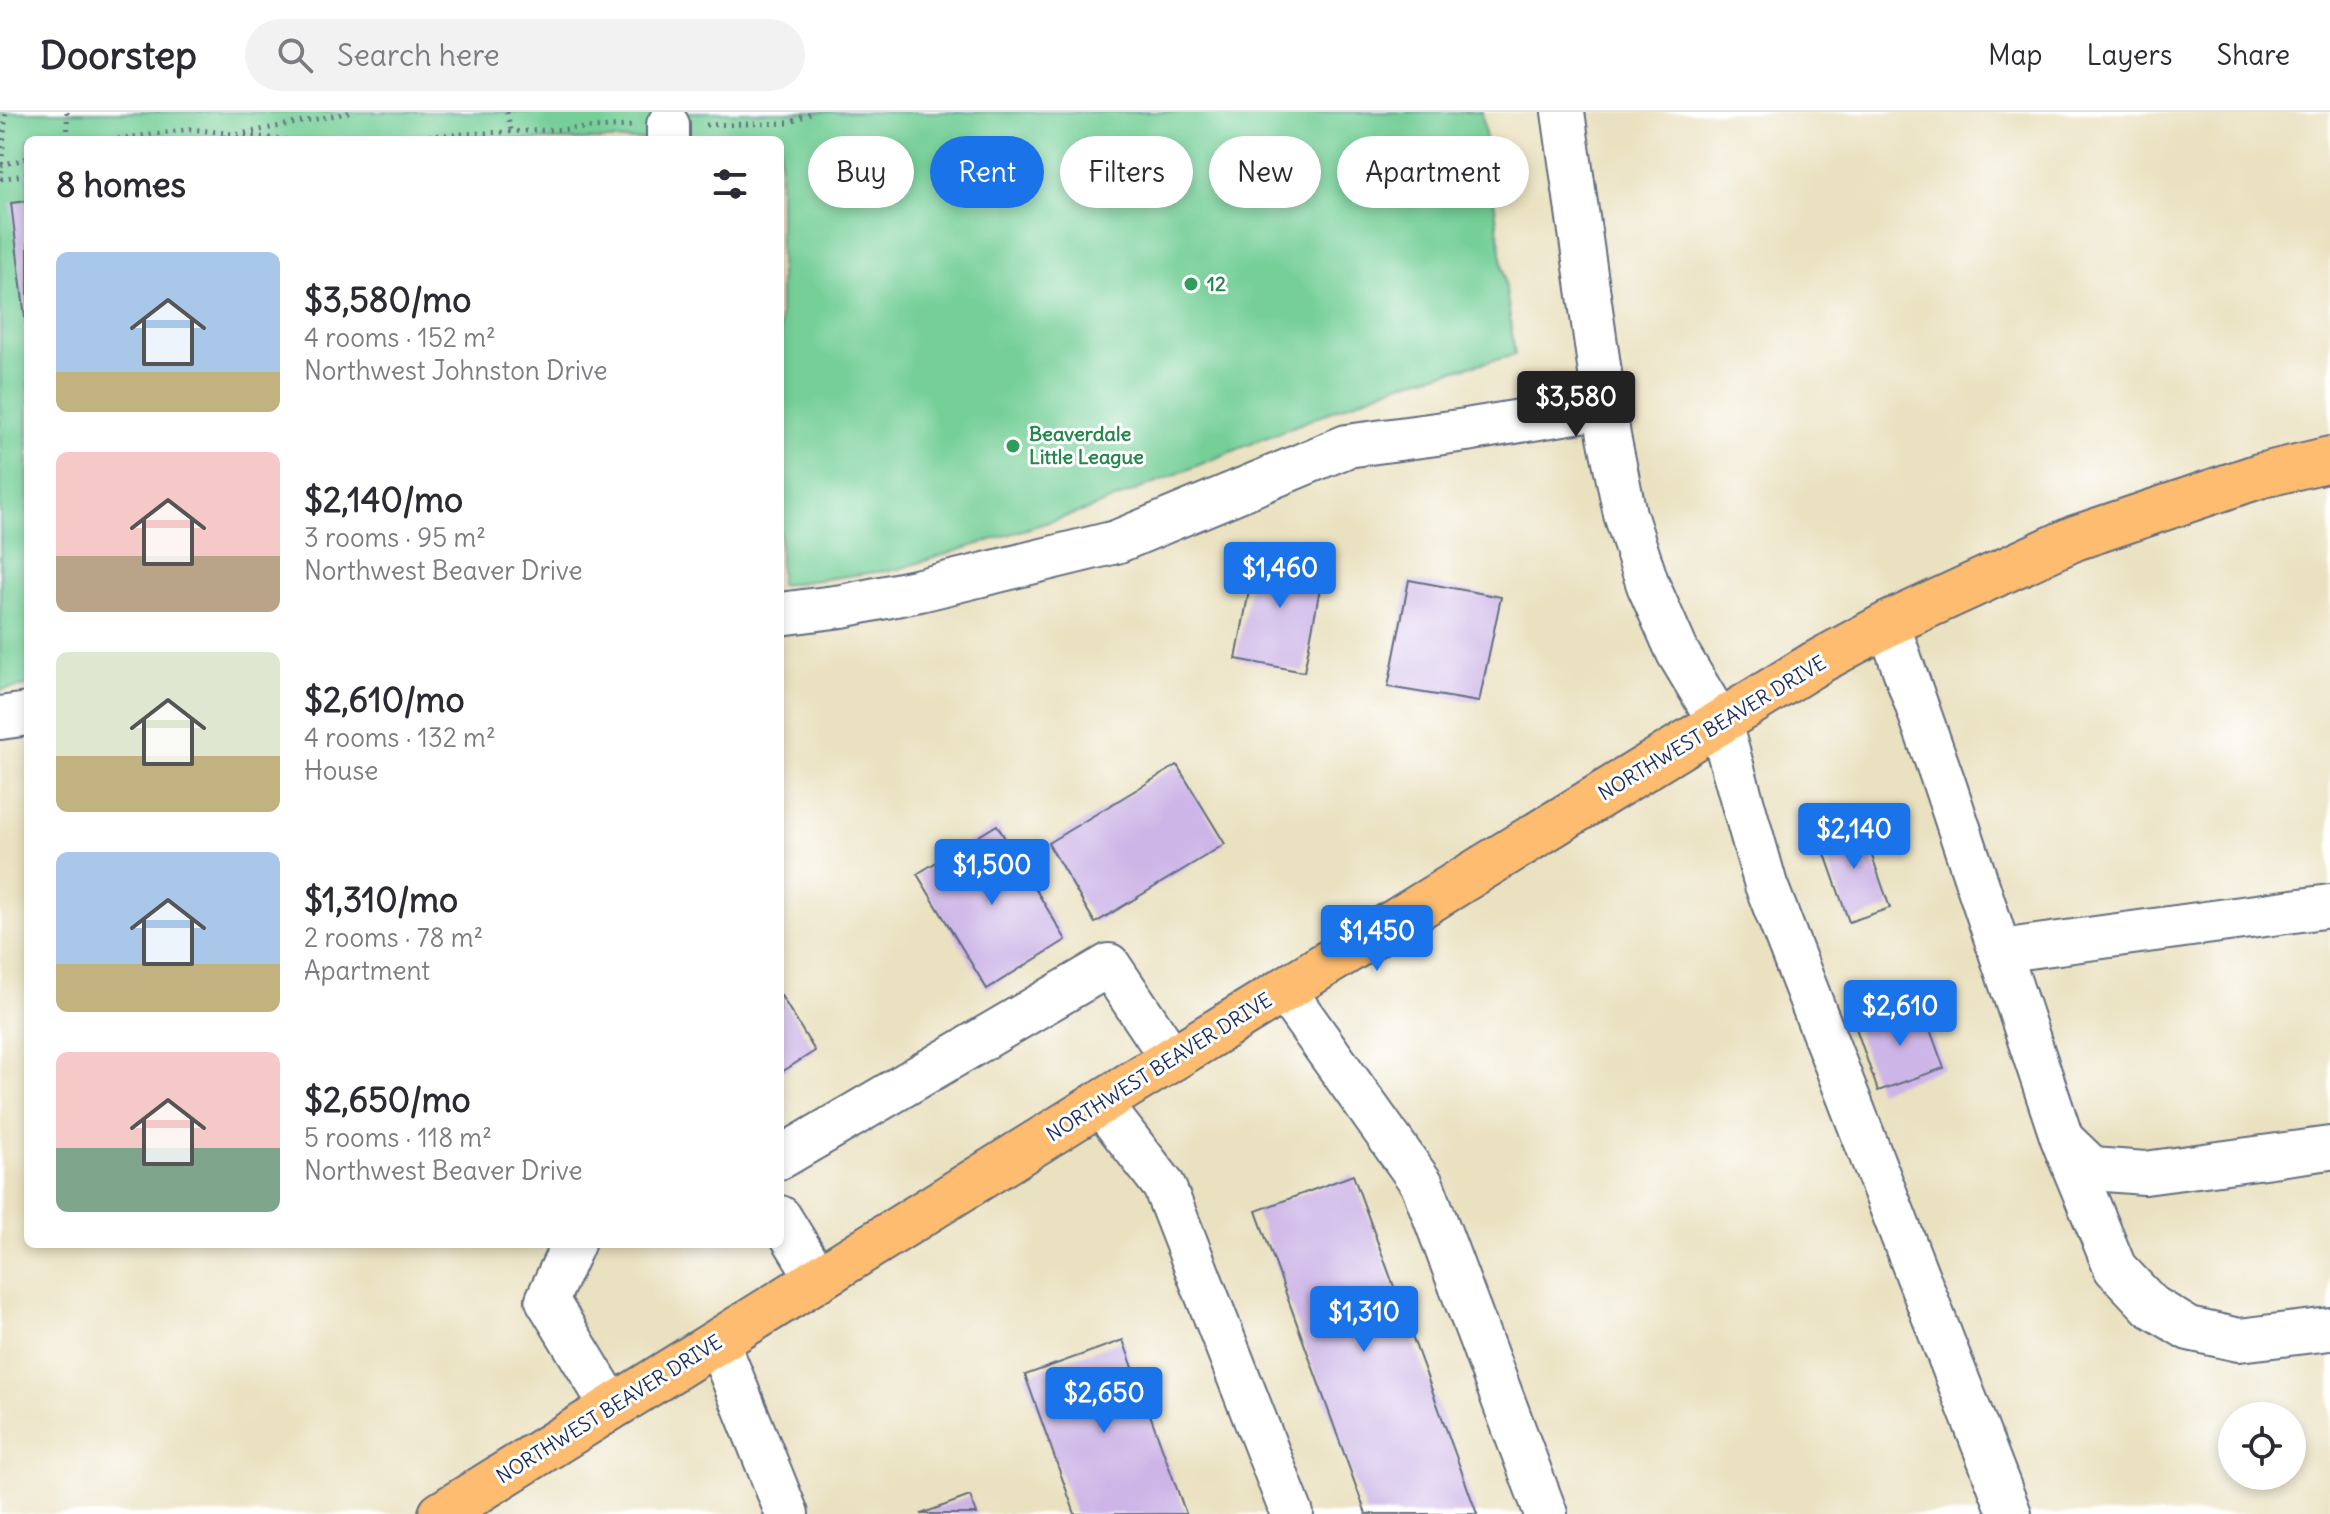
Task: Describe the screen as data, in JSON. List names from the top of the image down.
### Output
{
  "streets": {
    "main road": ["NORTHWEST BEAVER DRIVE"]
  },
  "places": ["12", "Beaverdale Little League"],
  "page": {
    "header": "Doorstep",
    "search": "Search here",
    "nav": ["Map", "Layers", "Share"],
    "chip": [
      "Buy",
      "Rent",
      "Filters",
      "New",
      "Apartment"
    ],
    "heading": "8 homes",
    "list": [
      {
        "name": "$3,580/mo",
        "note": "4 rooms · 152 m² · Northwest Johnston Drive"
      },
      {
        "name": "$2,140/mo",
        "note": "3 rooms · 95 m² · Northwest Beaver Drive"
      },
      {
        "name": "$2,610/mo",
        "note": "4 rooms · 132 m² · House"
      },
      {
        "name": "$1,310/mo",
        "note": "2 rooms · 78 m² · Apartment"
      },
      {
        "name": "$2,650/mo",
        "note": "5 rooms · 118 m² · Northwest Beaver Drive"
      }
    ],
    "price": [
      "$3,580",
      "$1,460",
      "$2,140",
      "$1,500",
      "$1,450",
      "$2,610",
      "$1,310",
      "$2,650"
    ]
  }
}
